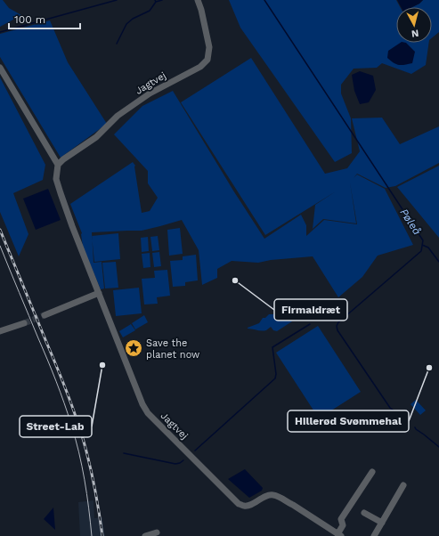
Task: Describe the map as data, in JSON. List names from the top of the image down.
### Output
{
  "streets": {
    "street": ["Jagtvej"]
  },
  "water": ["Pøleå"],
  "places": {
    "other": ["Firmaidræt", "Street-Lab", "Hillerød Svømmehal"],
    "place": ["Save the planet now"]
  },
  "scale_bar": "100 m",
  "north": "bottom"
}
